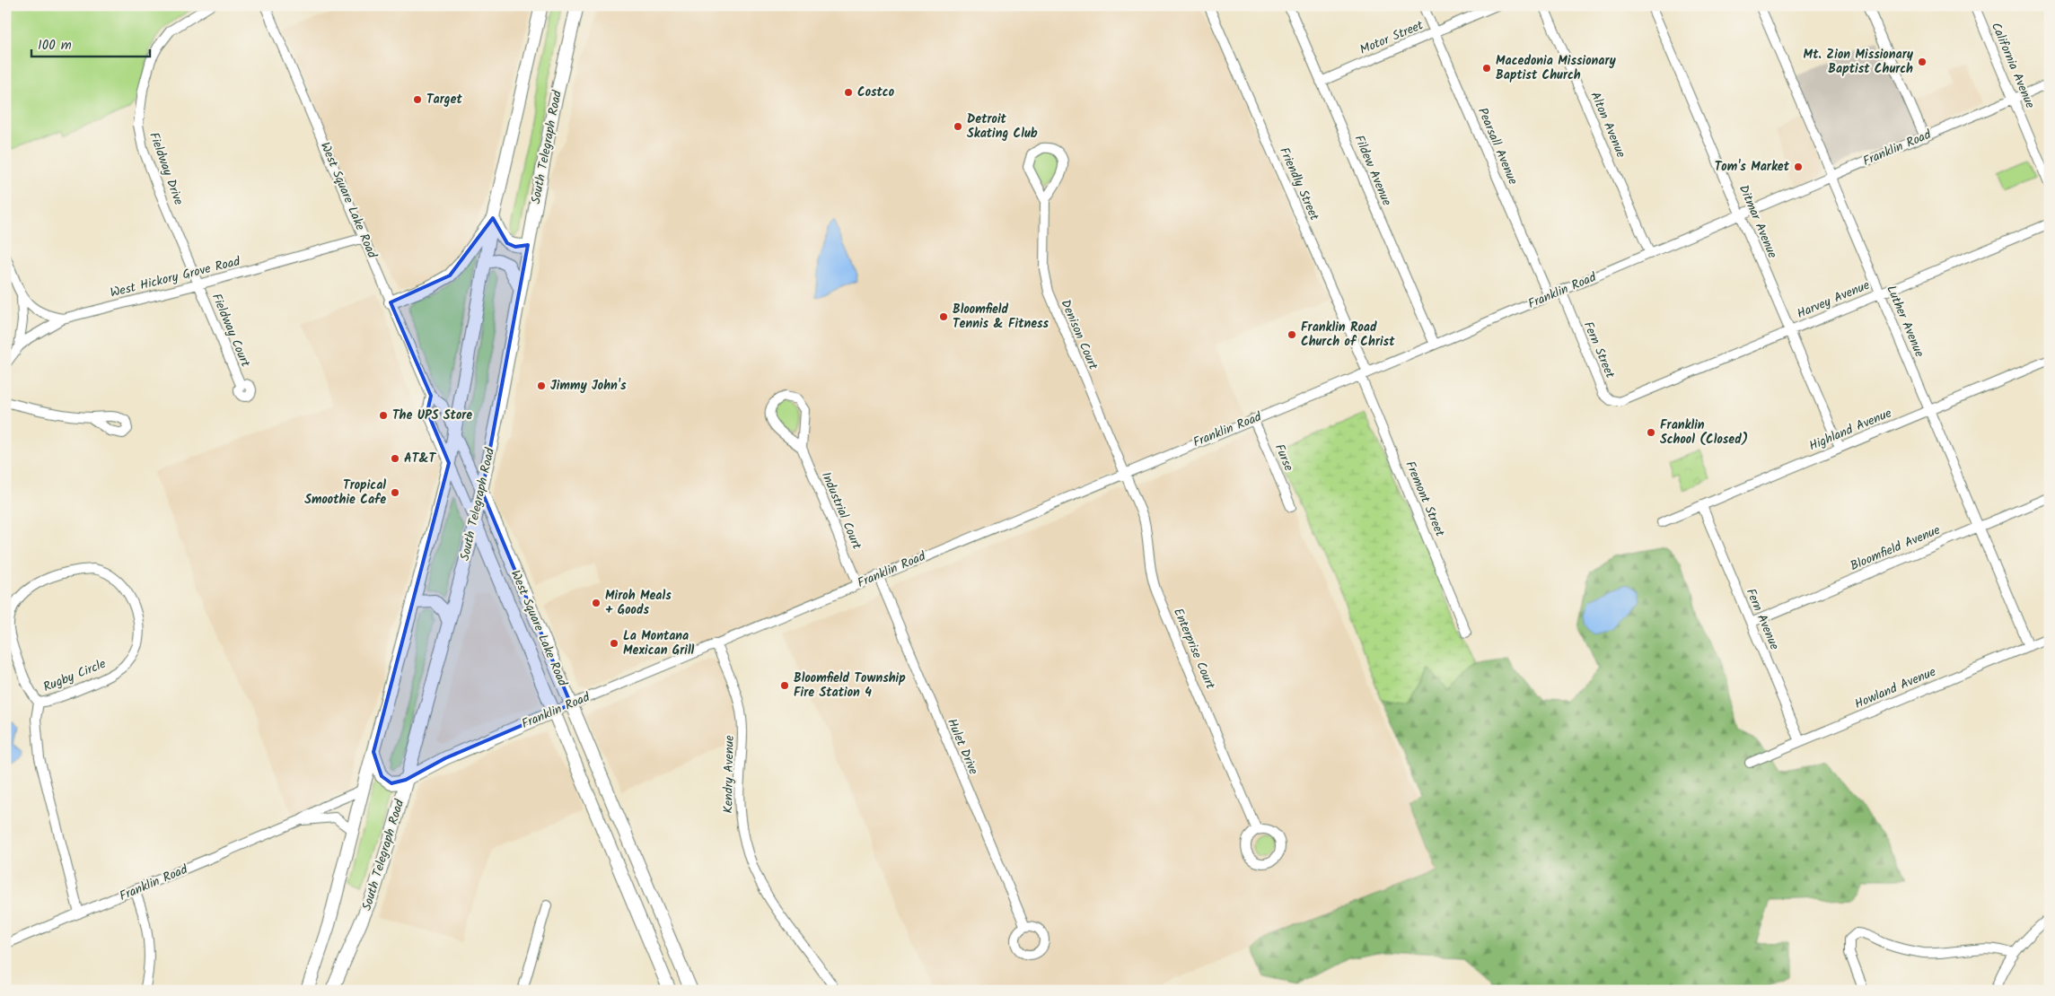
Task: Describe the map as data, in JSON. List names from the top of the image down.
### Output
{
  "streets": {
    "highway": ["South Telegraph Road", "Franklin Road", "West Square Lake Road"],
    "street": [
      "Motor Street",
      "California Avenue",
      "Alton Avenue",
      "Pearsall Avenue",
      "Fieldway Drive",
      "Fildew Avenue",
      "Friendly Street",
      "Ditmar Avenue",
      "West Hickory Grove Road",
      "Harvey Avenue",
      "Luther Avenue",
      "Fieldway Court",
      "Denison Court",
      "Fern Street",
      "Highland Avenue",
      "Furse",
      "Fremont Street",
      "Industrial Court",
      "Bloomfield Avenue",
      "Fern Avenue",
      "Enterprise Court",
      "Rugby Circle",
      "Howland Avenue",
      "Hulet Drive",
      "Kendry Avenue"
    ]
  },
  "crossings": [
    ["Motor Street", "Pearsall Avenue"],
    ["Motor Street", "Fildew Avenue"],
    ["California Avenue", "Franklin Road"],
    ["Alton Avenue", "Franklin Road"],
    ["Pearsall Avenue", "Franklin Road"],
    ["South Telegraph Road", "Franklin Road"],
    ["South Telegraph Road", "West Square Lake Road"],
    ["Franklin Road", "Fildew Avenue"],
    ["Franklin Road", "Friendly Street"],
    ["Franklin Road", "West Square Lake Road"],
    ["Franklin Road", "Ditmar Avenue"],
    ["Franklin Road", "Luther Avenue"],
    ["Franklin Road", "Denison Court"],
    ["Franklin Road", "Fern Street"],
    ["Franklin Road", "Furse"],
    ["Franklin Road", "Fremont Street"],
    ["Franklin Road", "Industrial Court"],
    ["Franklin Road", "Enterprise Court"],
    ["Franklin Road", "Rugby Circle"],
    ["Franklin Road", "Hulet Drive"],
    ["Franklin Road", "Kendry Avenue"],
    ["Fieldway Drive", "West Hickory Grove Road"],
    ["Fieldway Drive", "Fieldway Court"],
    ["Friendly Street", "Fremont Street"],
    ["West Square Lake Road", "West Hickory Grove Road"],
    ["Ditmar Avenue", "Harvey Avenue"],
    ["Ditmar Avenue", "Highland Avenue"],
    ["West Hickory Grove Road", "Fieldway Court"],
    ["Harvey Avenue", "Luther Avenue"],
    ["Harvey Avenue", "Fern Street"],
    ["Luther Avenue", "Highland Avenue"],
    ["Luther Avenue", "Bloomfield Avenue"],
    ["Luther Avenue", "Howland Avenue"],
    ["Denison Court", "Enterprise Court"],
    ["Highland Avenue", "Fern Avenue"],
    ["Bloomfield Avenue", "Fern Avenue"],
    ["Fern Avenue", "Howland Avenue"]
  ],
  "places": [
    "Mt. Zion Missionary Baptist Church",
    "Macedonia Missionary Baptist Church",
    "Costco",
    "Target",
    "Detroit Skating Club",
    "Tom's Market",
    "Bloomfield Tennis & Fitness",
    "Franklin Road Church of Christ",
    "Jimmy John's",
    "The UPS Store",
    "Franklin School (Closed)",
    "AT&T",
    "Tropical Smoothie Cafe",
    "Miroh Meals + Goods",
    "La Montana Mexican Grill",
    "Bloomfield Township Fire Station 4"
  ],
  "scale_bar": "100 m"
}
